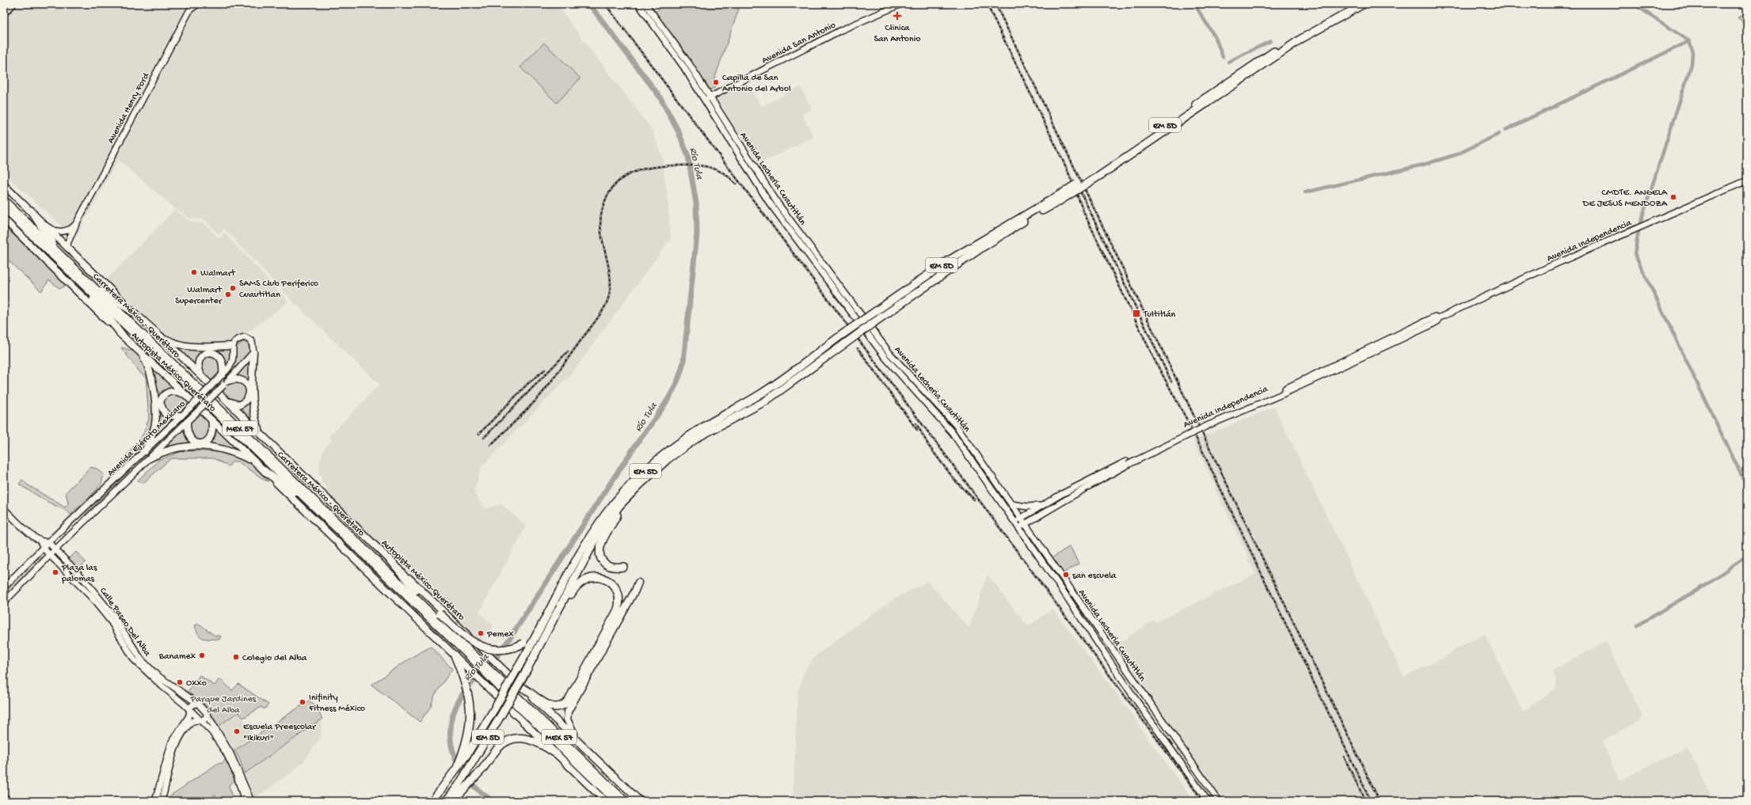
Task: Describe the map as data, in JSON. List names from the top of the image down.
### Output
{
  "streets": {
    "highway": ["EM 5D", "Carretera México - Querétaro", "MEX 57"],
    "main road": [
      "Avenida San Antonio",
      "Avenida Henry Ford",
      "Avenida Lecheria Cuautitlán",
      "Avenida Independencia",
      "Autopista México-Querétaro",
      "Avenida Ejército Mexicano",
      "Calle Paseo Del Alba"
    ]
  },
  "crossings": [
    ["Avenida San Antonio", "Avenida Lecheria Cuautitlán"],
    ["Avenida Henry Ford", "Autopista México-Querétaro"],
    ["Avenida Lecheria Cuautitlán", "Avenida Independencia"],
    ["Avenida Ejército Mexicano", "Calle Paseo Del Alba"]
  ],
  "water": ["Río Tula"],
  "parks": ["Parque Jardines del Alba"],
  "places": {
    "health": ["Clinica San Antonio"],
    "other": [
      "Capilla de San Antonio del Arbol",
      "CMDTE. ANGELA DE JESUS MENDOZA",
      "Walmart",
      "SAMS Club Periferico Cuautitlan",
      "Walmart Supercenter",
      "Plaza las palomas",
      "san escuela",
      "Pemex",
      "Banamex",
      "Colegio del Alba",
      "Oxxo",
      "Inifinity Fitness México",
      "Escuela Preescolar \"Ikikuri\""
    ],
    "transit": ["Tultitlán"]
  }
}
